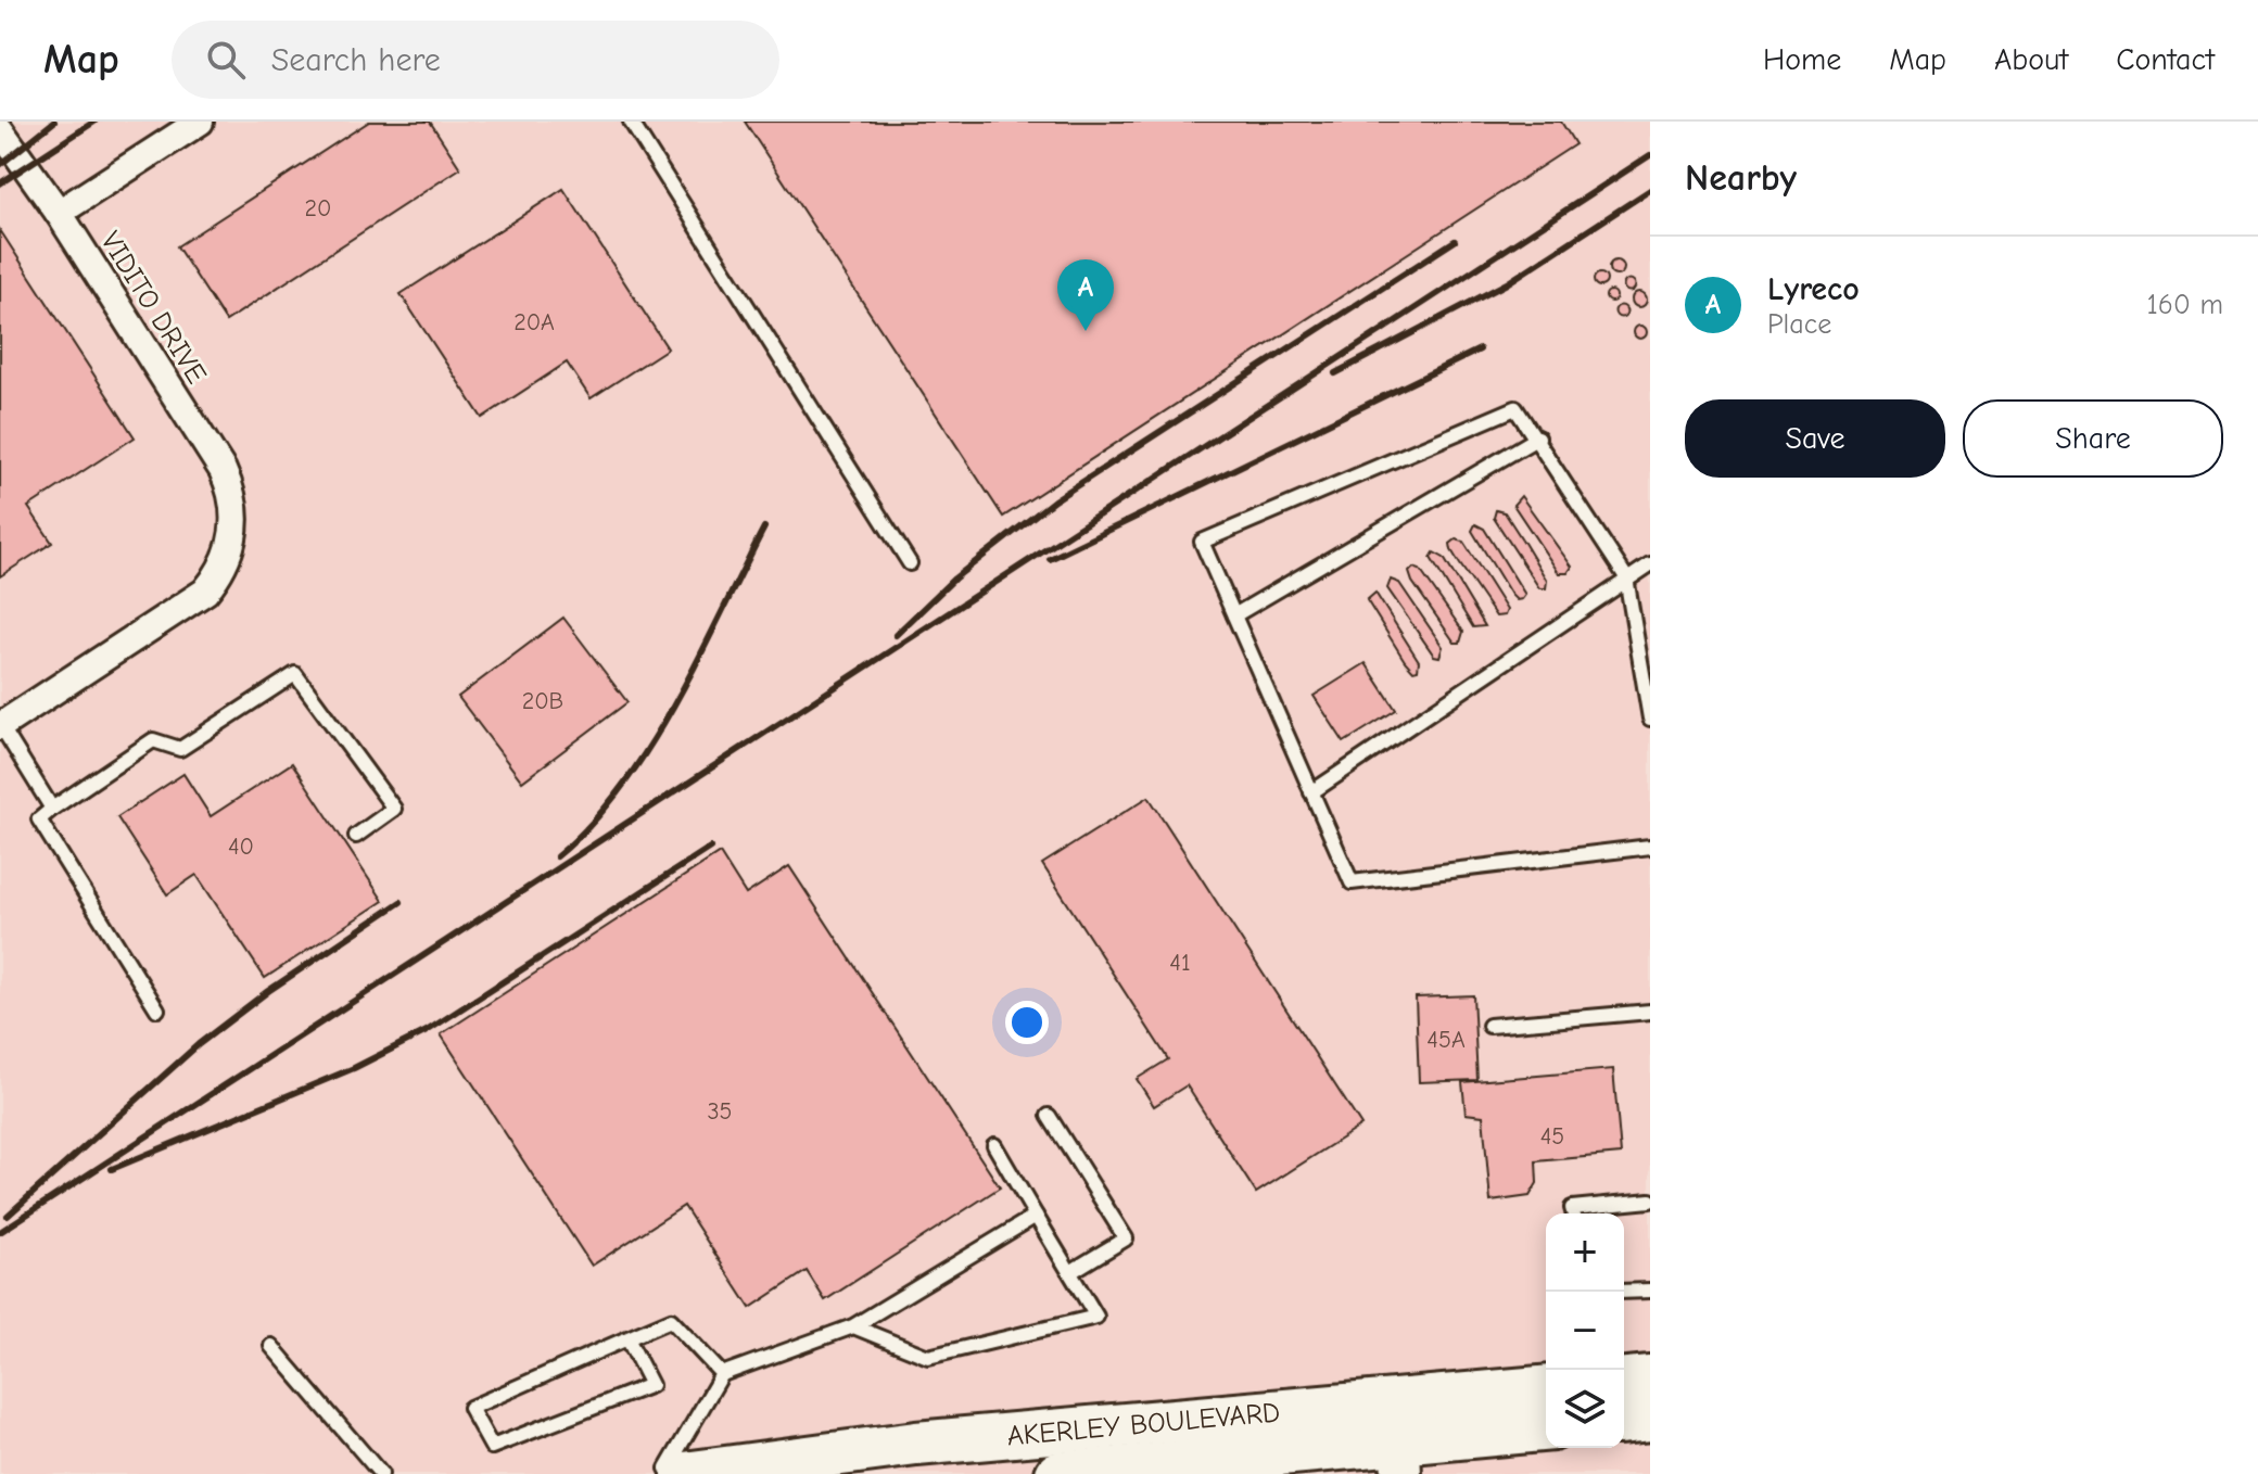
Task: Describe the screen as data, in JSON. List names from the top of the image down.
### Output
{
  "streets": {
    "main road": ["AKERLEY BOULEVARD"],
    "street": ["VIDITO DRIVE"]
  },
  "house_numbers": [
    "20",
    "20A",
    "20B",
    "40",
    "41",
    "45A",
    "35",
    "45"
  ],
  "page": {
    "header": "Map",
    "search": "Search here",
    "nav": [
      "Home",
      "Map",
      "About",
      "Contact"
    ],
    "heading": "Nearby",
    "list": [
      {
        "mark": "A",
        "name": "Lyreco",
        "note": "Place",
        "value": "160 m"
      }
    ],
    "pins": "A",
    "buttons": ["Save", "Share"],
    "map_buttons": ["+", "−"]
  }
}
